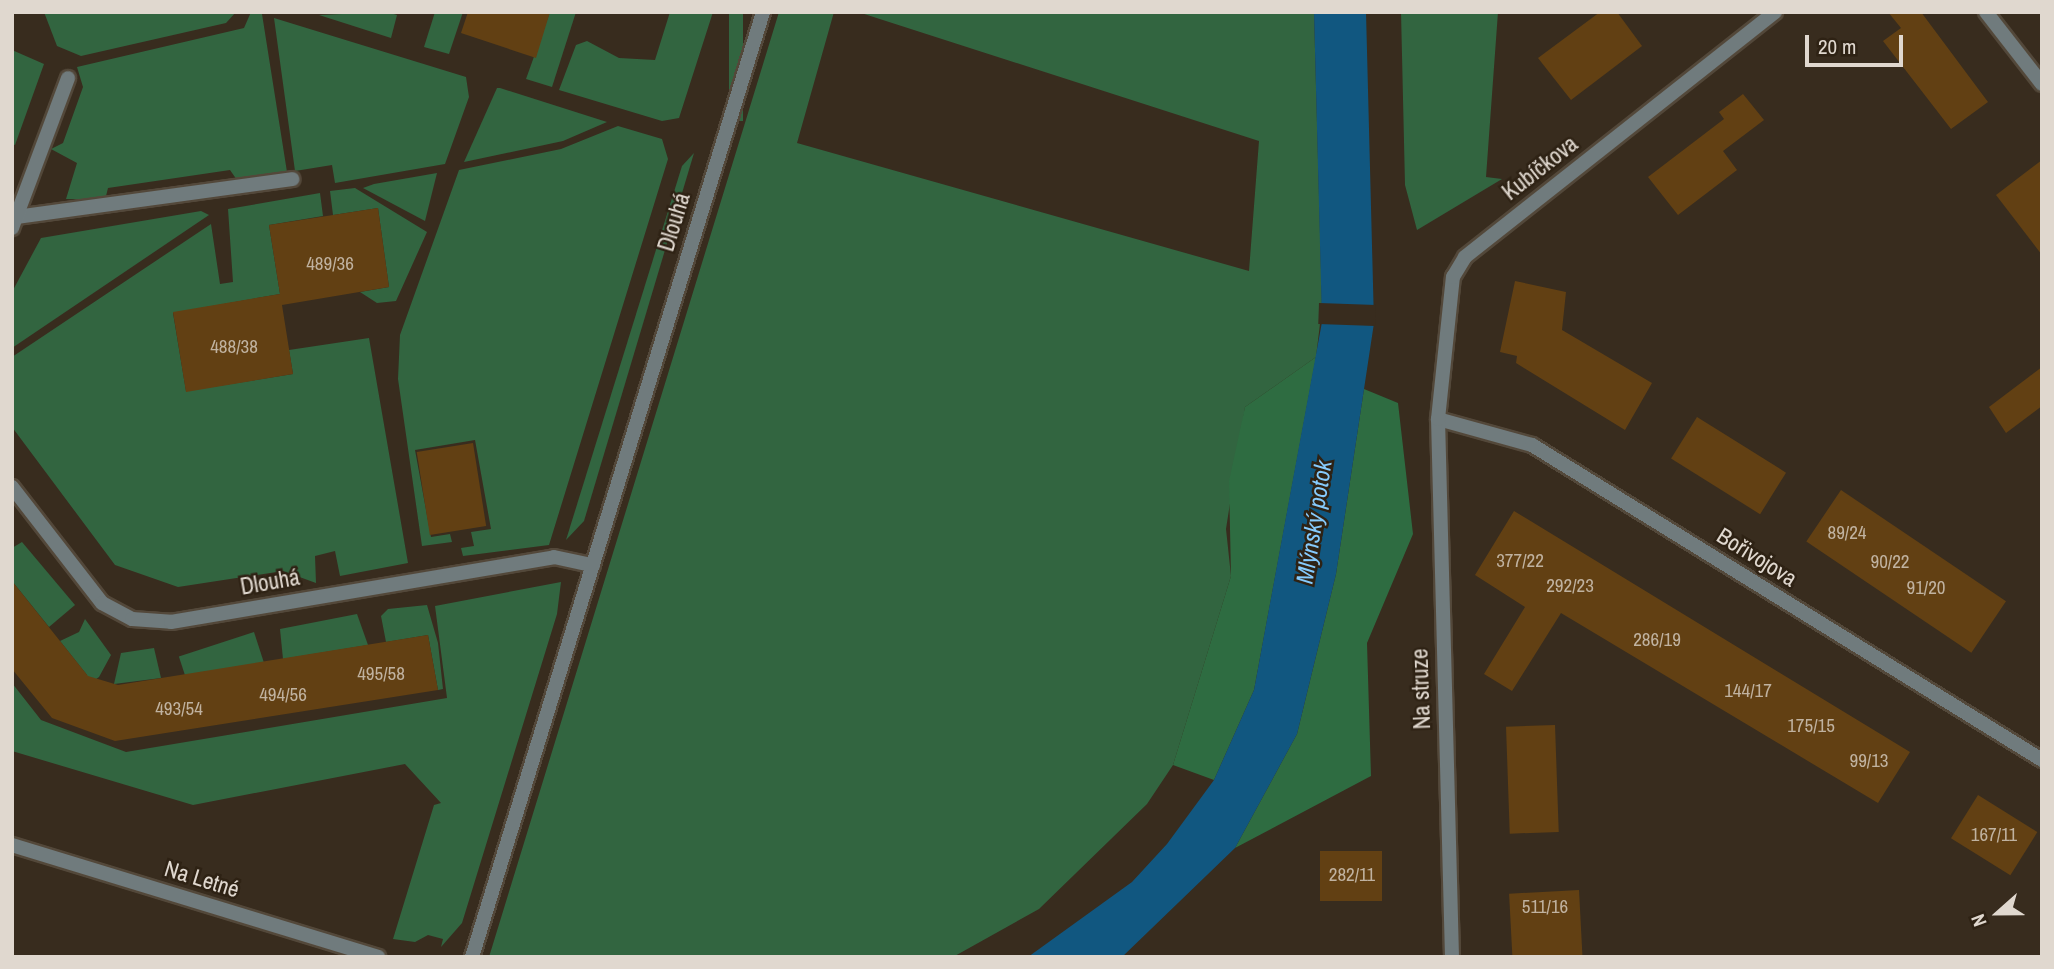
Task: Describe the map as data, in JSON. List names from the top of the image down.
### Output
{
  "streets": {
    "street": [
      "Kubíčkova",
      "Dlouhá",
      "Bořivojova",
      "Na struze",
      "Na Letné"
    ]
  },
  "crossings": [
    ["Kubíčkova", "Bořivojova"],
    ["Kubíčkova", "Na struze"],
    ["Bořivojova", "Na struze"]
  ],
  "water": ["Mlýnský potok"],
  "house_numbers": [
    "489/36",
    "488/38",
    "89/24",
    "377/22",
    "90/22",
    "292/23",
    "91/20",
    "286/19",
    "495/58",
    "144/17",
    "494/56",
    "493/54",
    "175/15",
    "99/13",
    "167/11",
    "282/11",
    "511/16"
  ],
  "scale_bar": "20 m",
  "north": "left"
}
